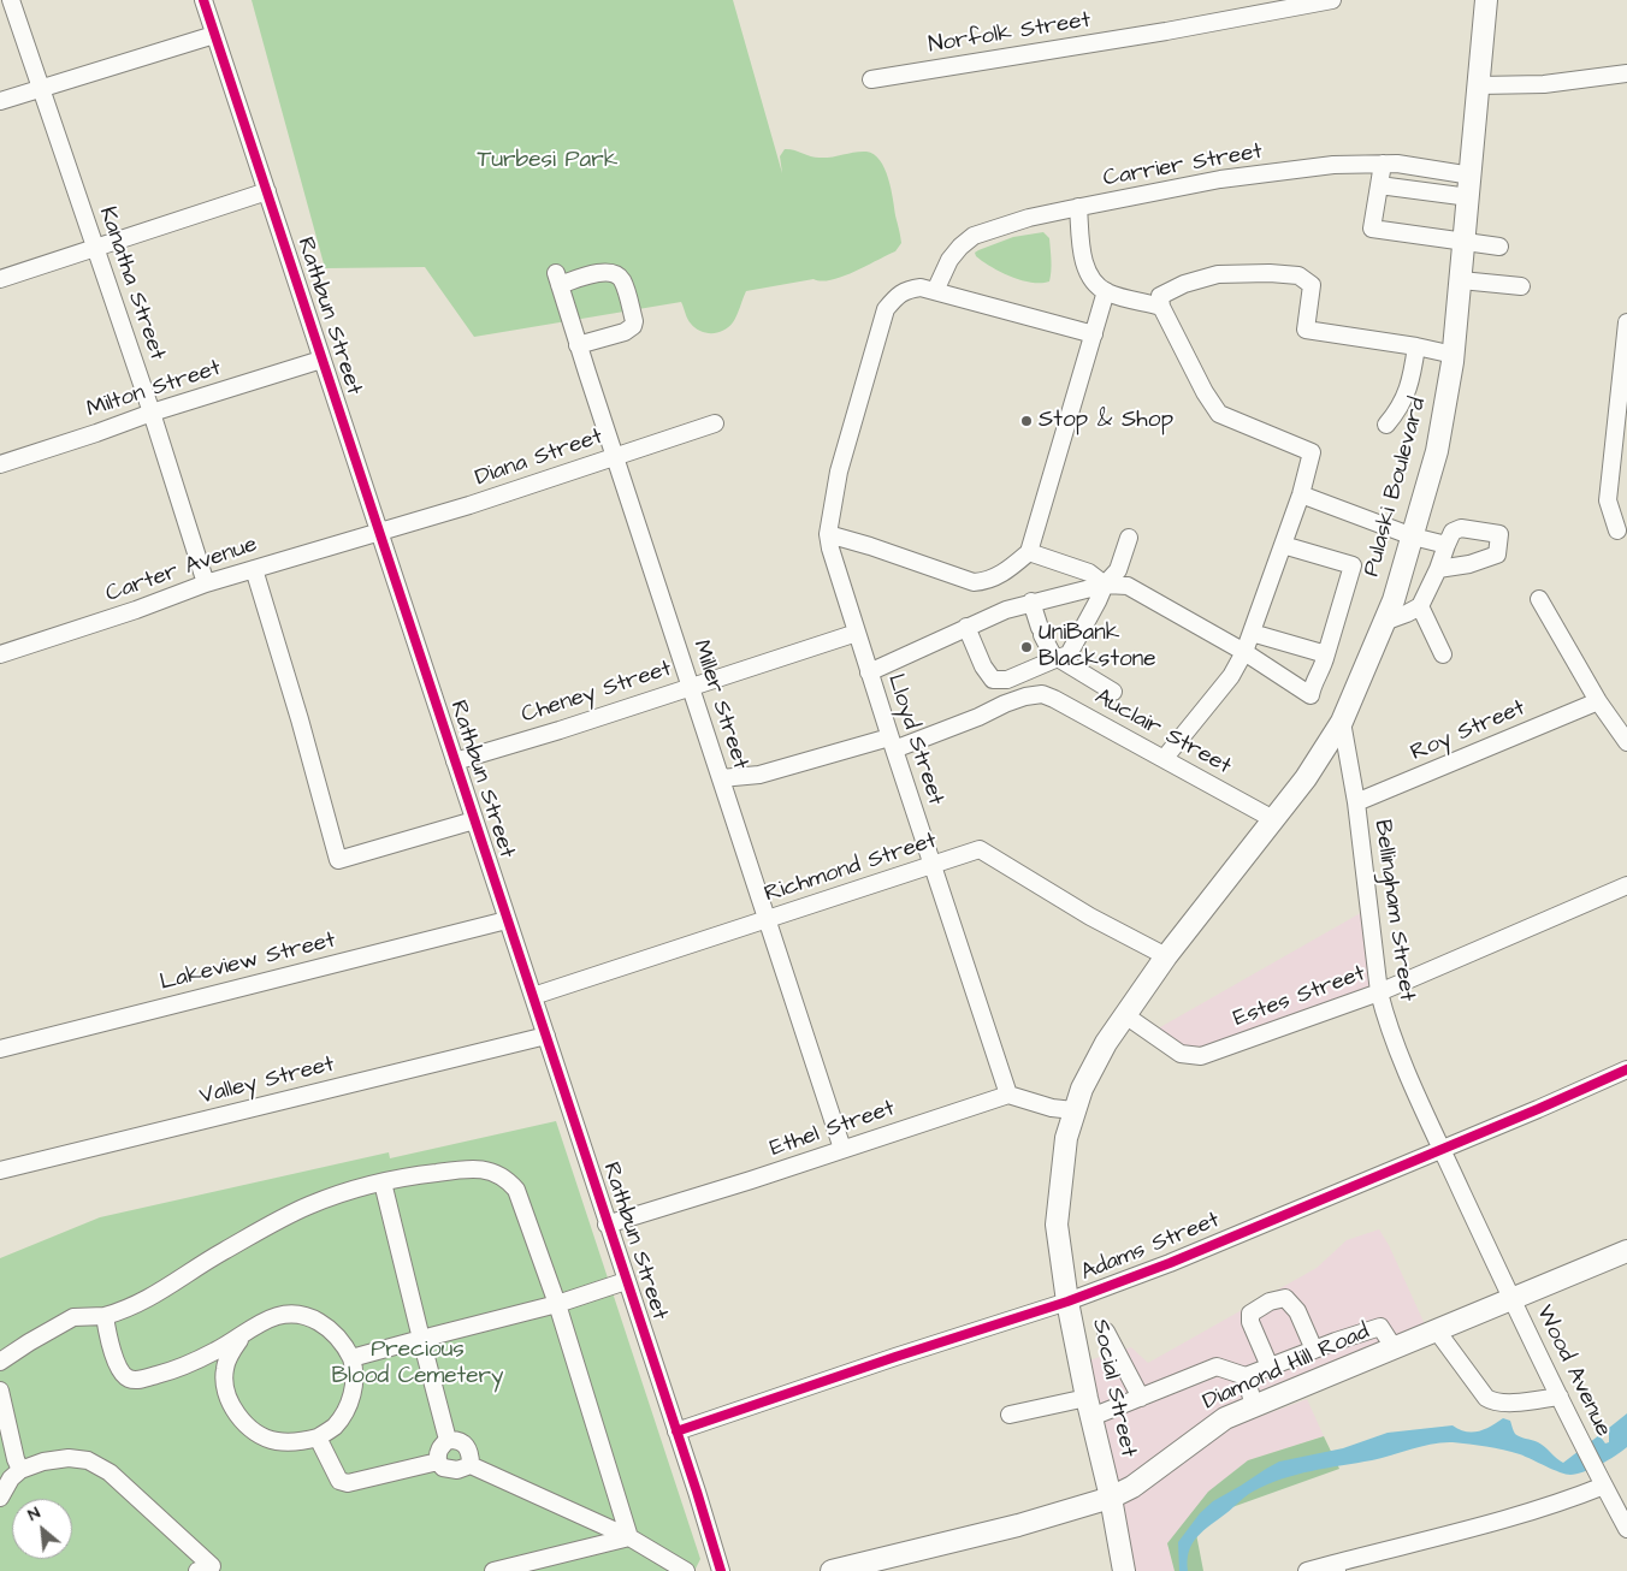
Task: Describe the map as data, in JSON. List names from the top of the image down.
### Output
{
  "streets": {
    "main road": ["Pulaski Boulevard", "Diamond Hill Road", "Social Street"],
    "street": [
      "Norfolk Street",
      "Carrier Street",
      "Kanatha Street",
      "Rathbun Street",
      "Milton Street",
      "Diana Street",
      "Carter Avenue",
      "Cheney Street",
      "Miller Street",
      "Roy Street",
      "Auclair Street",
      "Lloyd Street",
      "Richmond Street",
      "Bellingham Street",
      "Lakeview Street",
      "Estes Street",
      "Valley Street",
      "Ethel Street",
      "Adams Street",
      "Wood Avenue"
    ]
  },
  "crossings": [
    ["Carrier Street", "Pulaski Boulevard"],
    ["Kanatha Street", "Milton Street"],
    ["Kanatha Street", "Carter Avenue"],
    ["Rathbun Street", "Milton Street"],
    ["Rathbun Street", "Diana Street"],
    ["Rathbun Street", "Carter Avenue"],
    ["Rathbun Street", "Cheney Street"],
    ["Rathbun Street", "Richmond Street"],
    ["Rathbun Street", "Lakeview Street"],
    ["Rathbun Street", "Valley Street"],
    ["Rathbun Street", "Ethel Street"],
    ["Rathbun Street", "Adams Street"],
    ["Diana Street", "Carter Avenue"],
    ["Diana Street", "Miller Street"],
    ["Pulaski Boulevard", "Auclair Street"],
    ["Pulaski Boulevard", "Bellingham Street"],
    ["Pulaski Boulevard", "Social Street"],
    ["Cheney Street", "Miller Street"],
    ["Cheney Street", "Lloyd Street"],
    ["Miller Street", "Auclair Street"],
    ["Miller Street", "Richmond Street"],
    ["Miller Street", "Ethel Street"],
    ["Roy Street", "Bellingham Street"],
    ["Auclair Street", "Lloyd Street"],
    ["Lloyd Street", "Richmond Street"],
    ["Lloyd Street", "Ethel Street"],
    ["Richmond Street", "Social Street"],
    ["Bellingham Street", "Estes Street"],
    ["Bellingham Street", "Adams Street"],
    ["Bellingham Street", "Diamond Hill Road"],
    ["Bellingham Street", "Wood Avenue"],
    ["Estes Street", "Social Street"],
    ["Adams Street", "Social Street"],
    ["Diamond Hill Road", "Wood Avenue"],
    ["Diamond Hill Road", "Social Street"]
  ],
  "parks": ["Turbesi Park", "Precious Blood Cemetery"],
  "places": ["Stop & Shop", "UniBank Blackstone"],
  "north": "top left"
}
